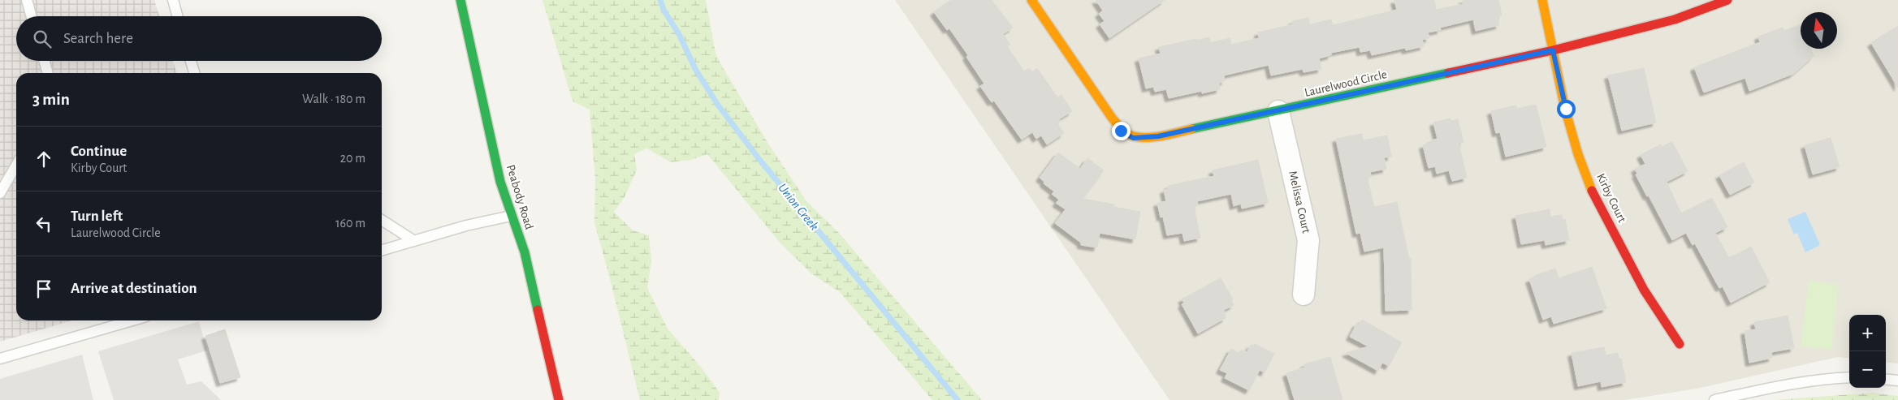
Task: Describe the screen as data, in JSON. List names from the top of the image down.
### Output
{
  "streets": {
    "street": [
      "Laurelwood Circle",
      "Peabody Road",
      "Kirby Court",
      "Melissa Court"
    ]
  },
  "crossings": [
    ["Laurelwood Circle", "Kirby Court"],
    ["Laurelwood Circle", "Melissa Court"]
  ],
  "water": ["Union Creek"],
  "north": "top",
  "page": {
    "search": "Search here",
    "heading": ["3 min", "Walk · 180 m"],
    "list": [
      ["Continue", "Kirby Court", "20 m"],
      ["Turn left", "Laurelwood Circle", "160 m"],
      "Arrive at destination"
    ],
    "map_buttons": ["+", "−"]
  }
}
